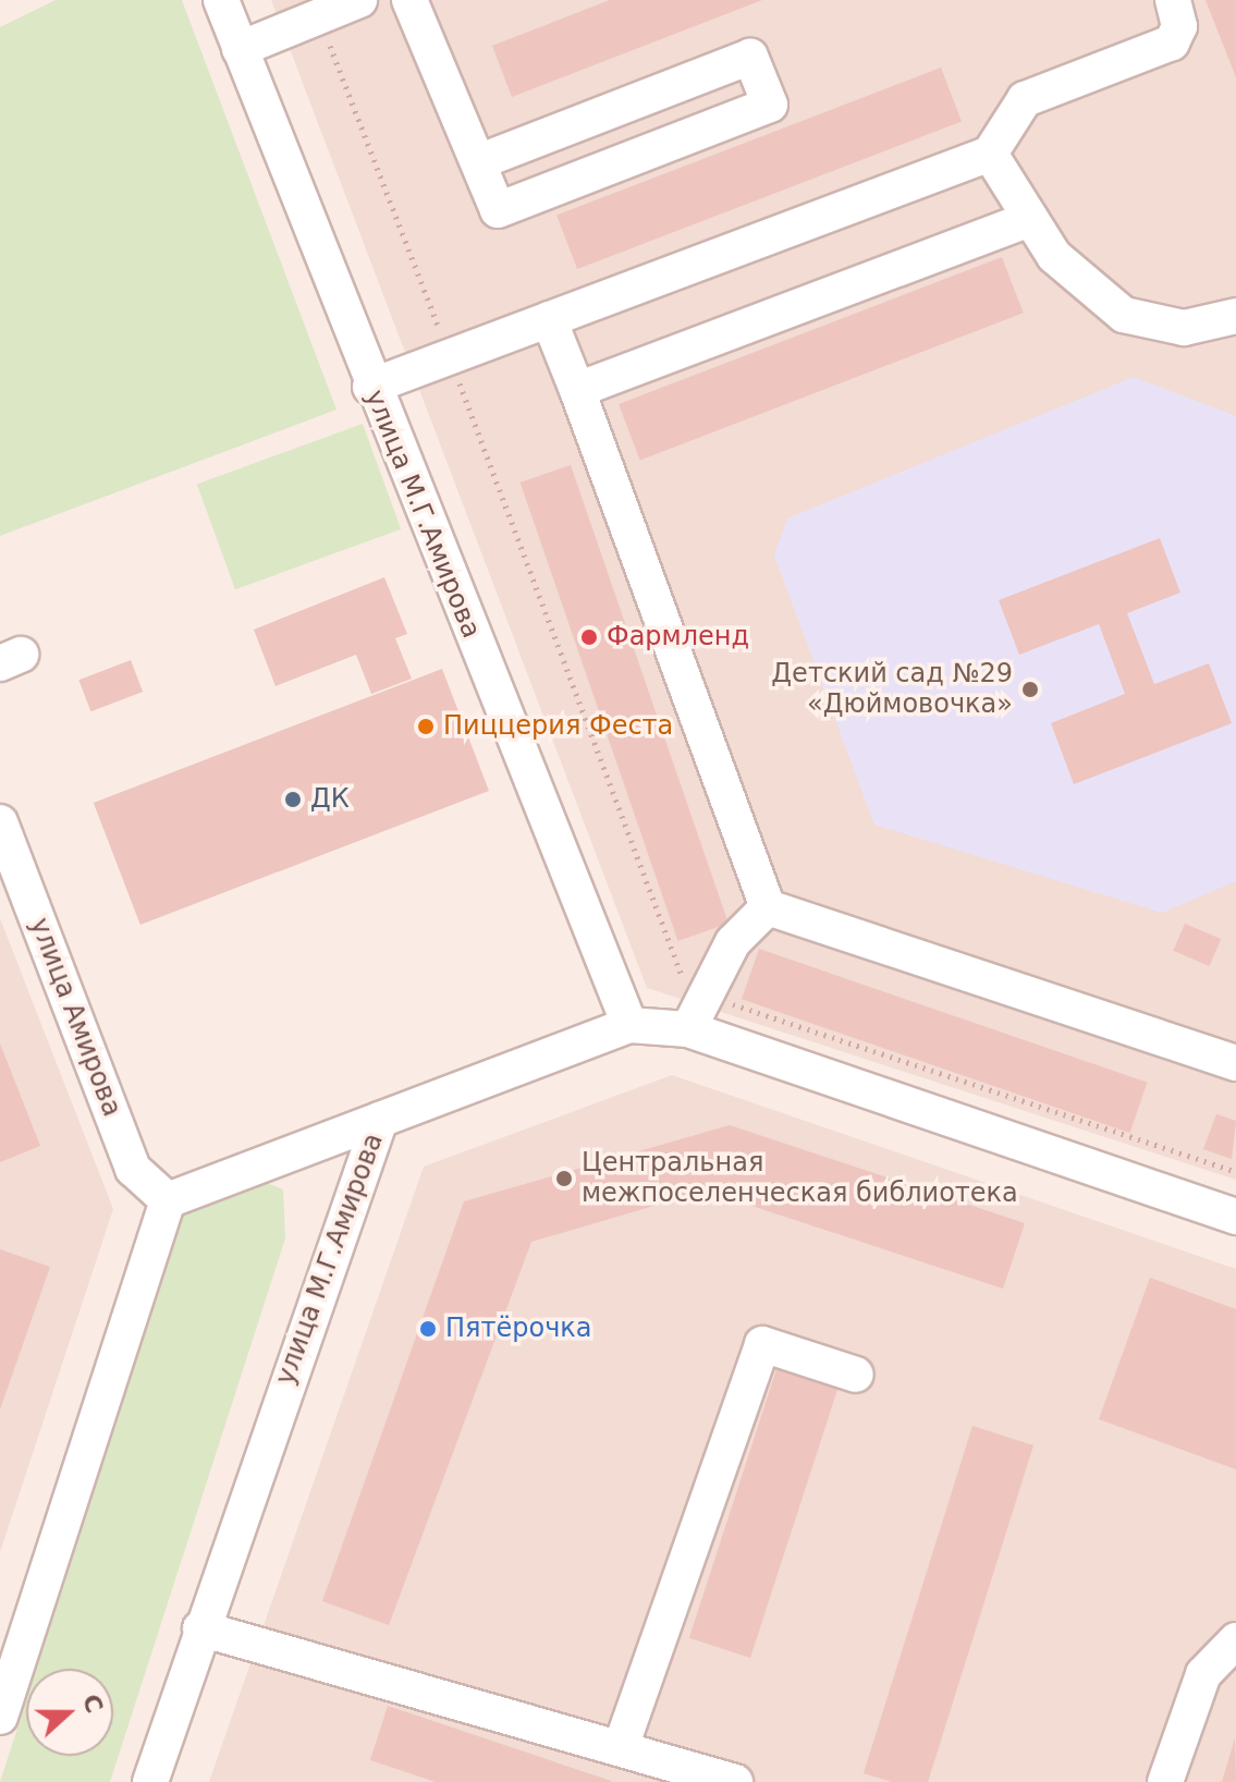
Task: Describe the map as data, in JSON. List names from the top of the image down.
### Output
{
  "streets": {
    "street": ["улица М.Г.Амирова", "улица Амирова"]
  },
  "crossings": [
    ["улица М.Г.Амирова", "улица Амирова"]
  ],
  "places": [
    "Фармленд",
    "Детский сад №29 «Дюймовочка»",
    "Пиццерия Феста",
    "ДК",
    "Центральная межпоселенческая библиотека",
    "Пятёрочка"
  ],
  "north": "right"
}
